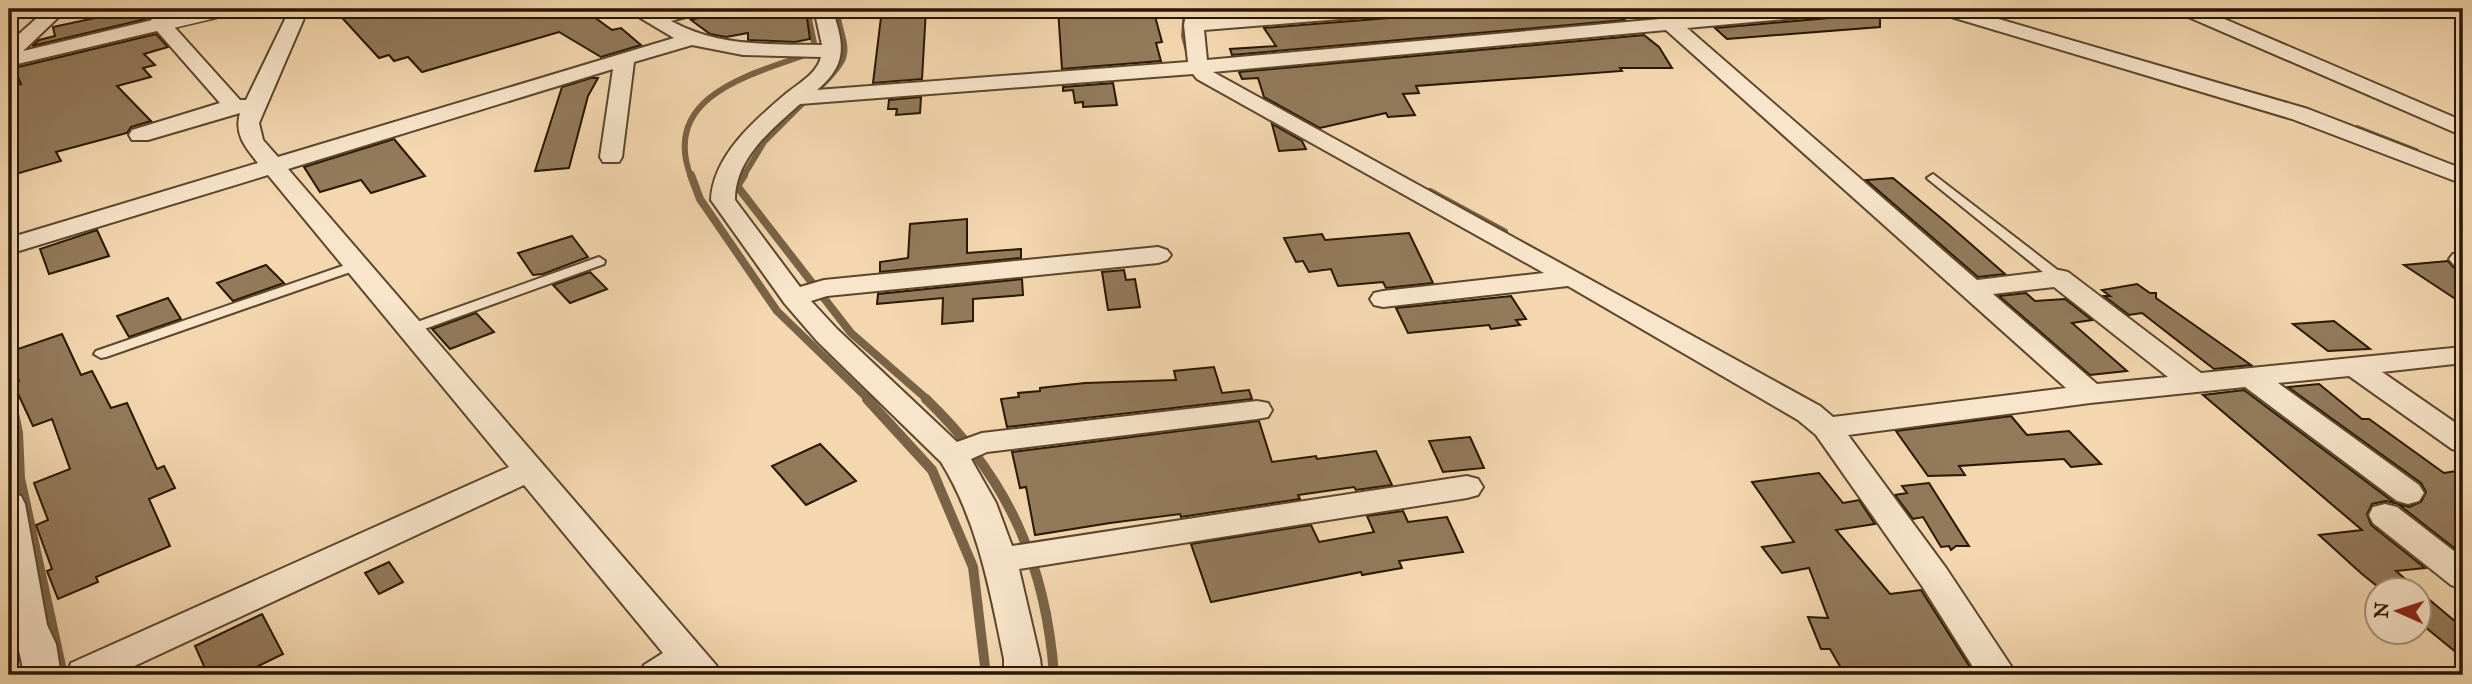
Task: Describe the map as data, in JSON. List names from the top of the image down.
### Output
{
  "north": "left"
}
